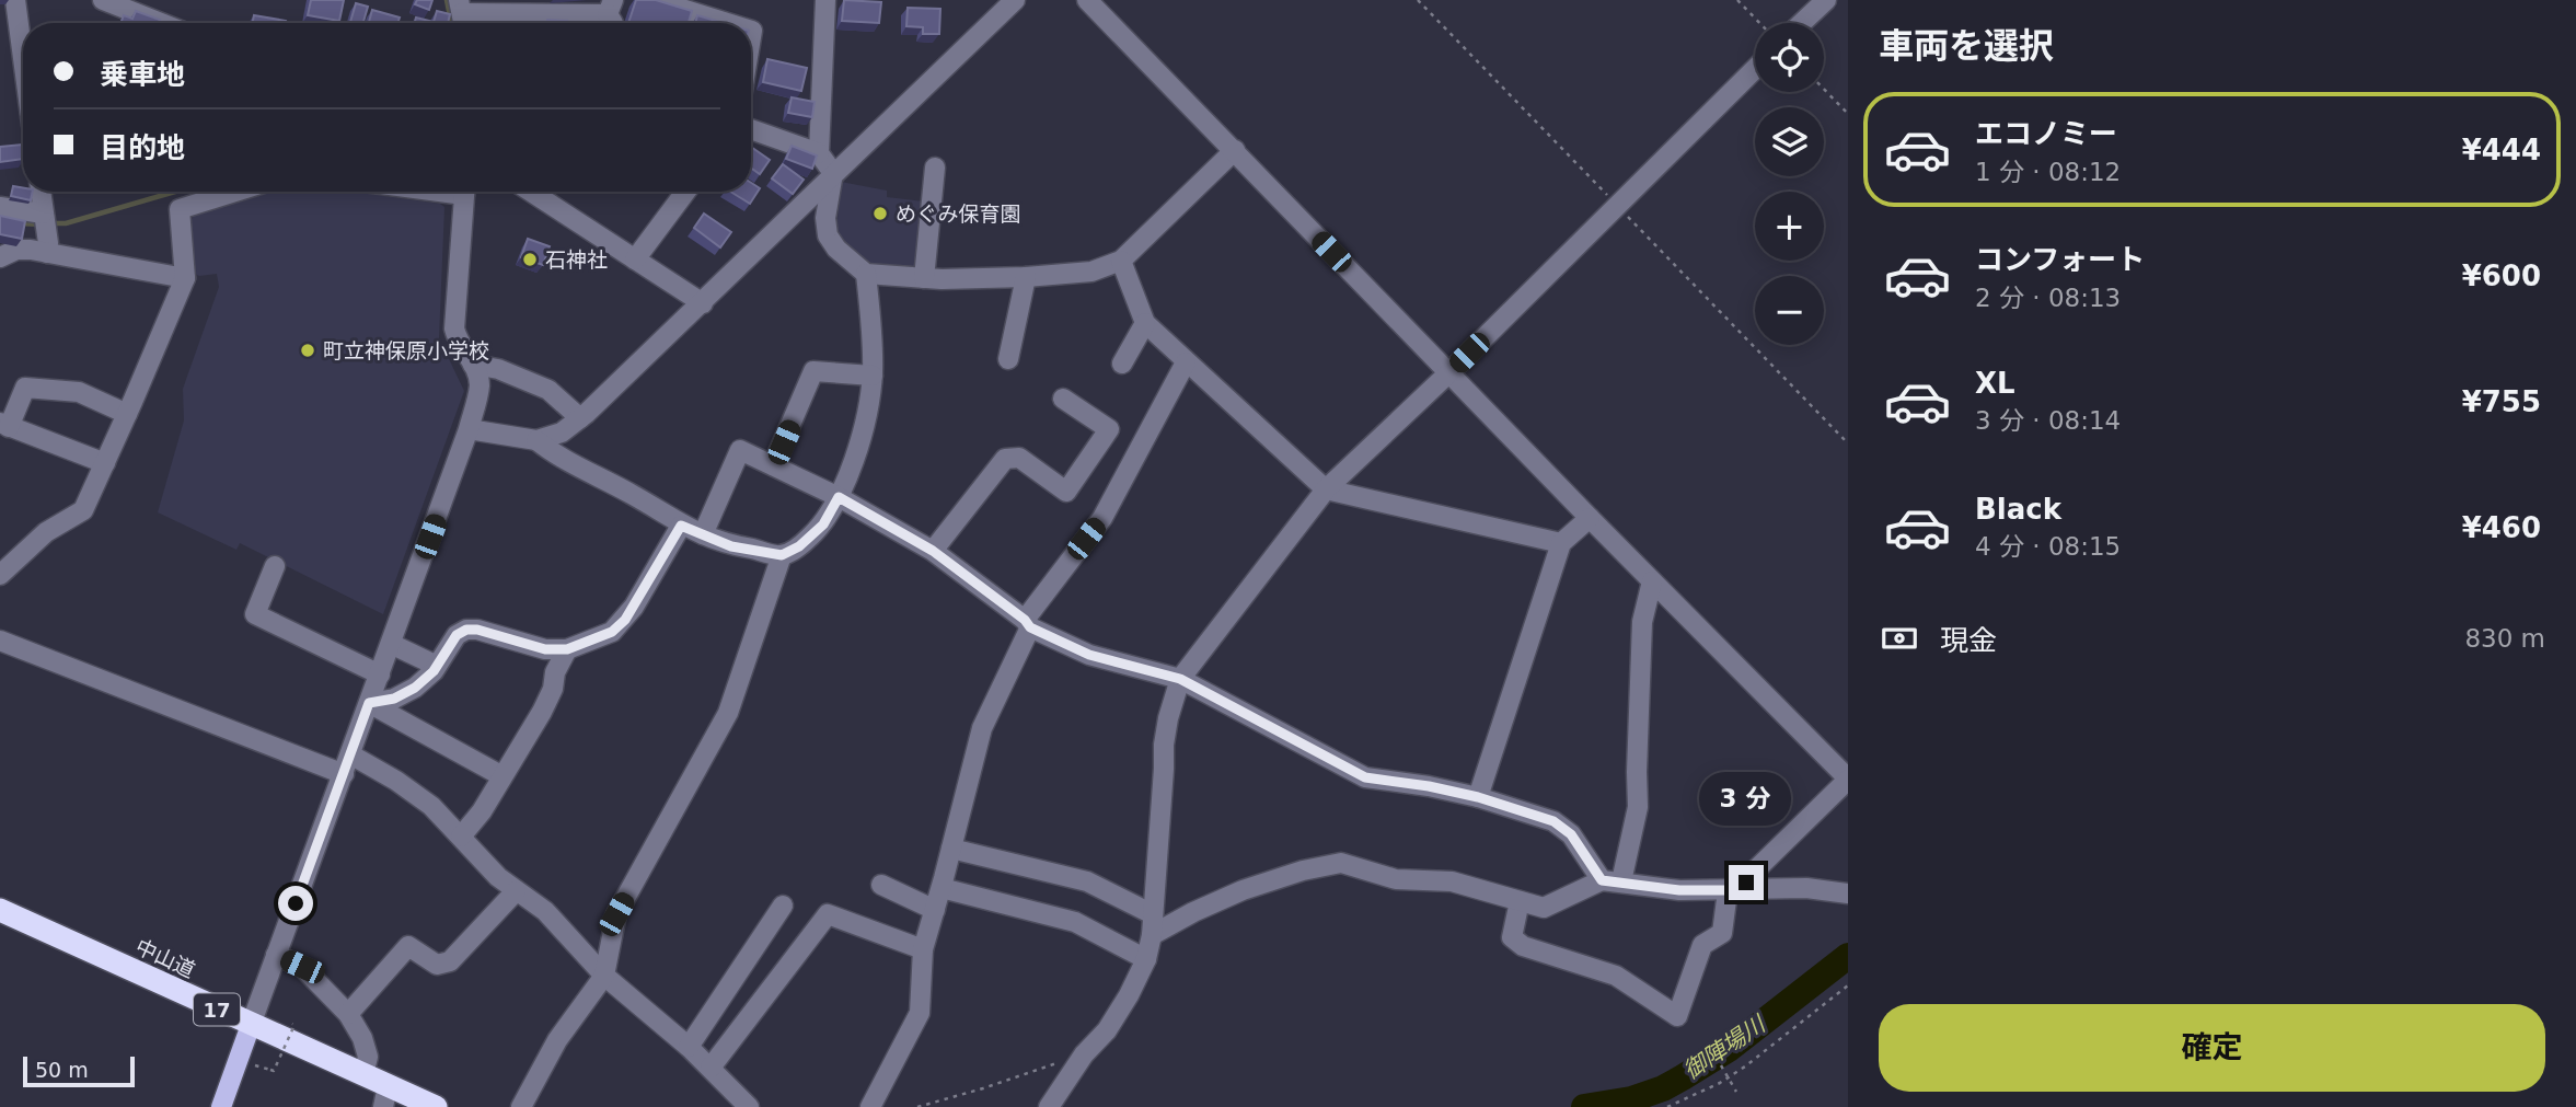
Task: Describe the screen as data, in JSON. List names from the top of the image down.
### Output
{
  "streets": {
    "highway": ["中山道", "17"]
  },
  "water": ["御陣場川"],
  "places": ["めぐみ保育園", "石神社", "町立神保原小学校"],
  "scale_bar": "50 m",
  "page": {
    "heading": "車両を選択",
    "map_buttons": ["+", "−"],
    "banner": ["乗車地", "目的地"],
    "list": [
      {
        "name": "エコノミー",
        "note": "1 分 · 08:12",
        "value": "¥444"
      },
      {
        "name": "コンフォート",
        "note": "2 分 · 08:13",
        "value": "¥600"
      },
      {
        "name": "XL",
        "note": "3 分 · 08:14",
        "value": "¥755"
      },
      {
        "name": "Black",
        "note": "4 分 · 08:15",
        "value": "¥460"
      }
    ],
    "pay": ["現金", "830 m"],
    "bubble": "3 分",
    "buttons": "確定",
    "scale": "50 m"
  }
}
